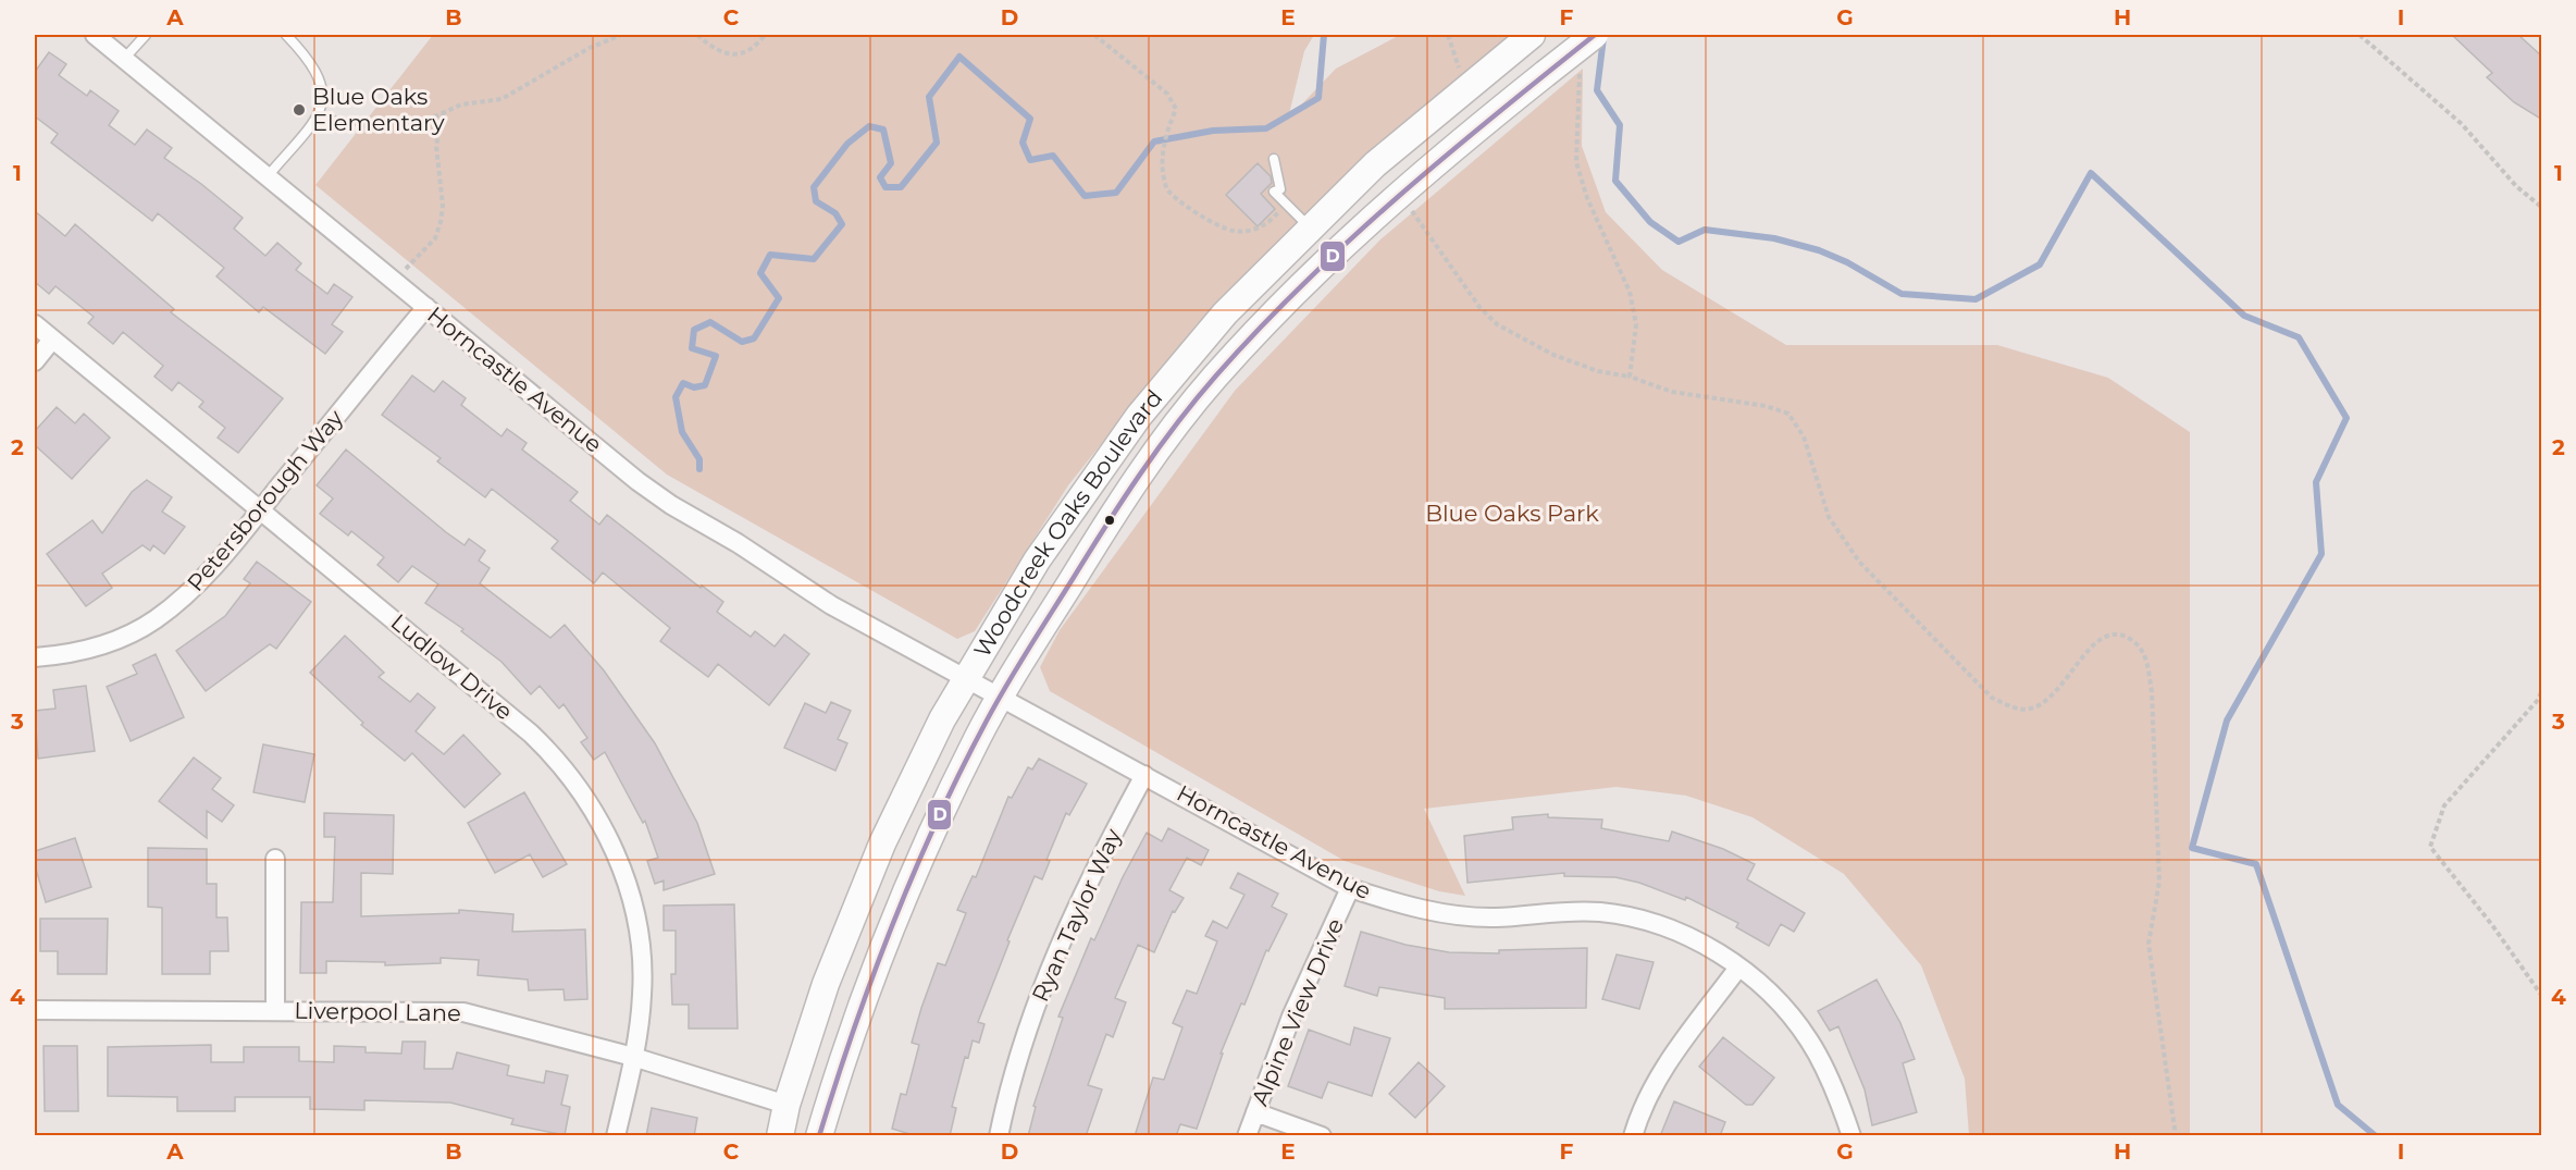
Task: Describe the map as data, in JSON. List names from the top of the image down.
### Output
{
  "streets": {
    "main road": ["Woodcreek Oaks Boulevard"],
    "street": [
      "Horncastle Avenue",
      "Petersborough Way",
      "Ludlow Drive",
      "Ryan Taylor Way",
      "Liverpool Lane",
      "Alpine View Drive"
    ]
  },
  "crossings": [
    ["Horncastle Avenue", "Petersborough Way"],
    ["Horncastle Avenue", "Woodcreek Oaks Boulevard"],
    ["Horncastle Avenue", "Ryan Taylor Way"],
    ["Horncastle Avenue", "Alpine View Drive"],
    ["Petersborough Way", "Ludlow Drive"],
    ["Woodcreek Oaks Boulevard", "Liverpool Lane"],
    ["Ludlow Drive", "Liverpool Lane"]
  ],
  "parks": ["Blue Oaks Park"],
  "places": ["Blue Oaks Elementary"],
  "lines": ["transit line D"],
  "grid": {
    "columns": [
      "A",
      "B",
      "C",
      "D",
      "E",
      "F",
      "G",
      "H",
      "I"
    ],
    "rows": [
      "1",
      "2",
      "3",
      "4"
    ]
  }
}
